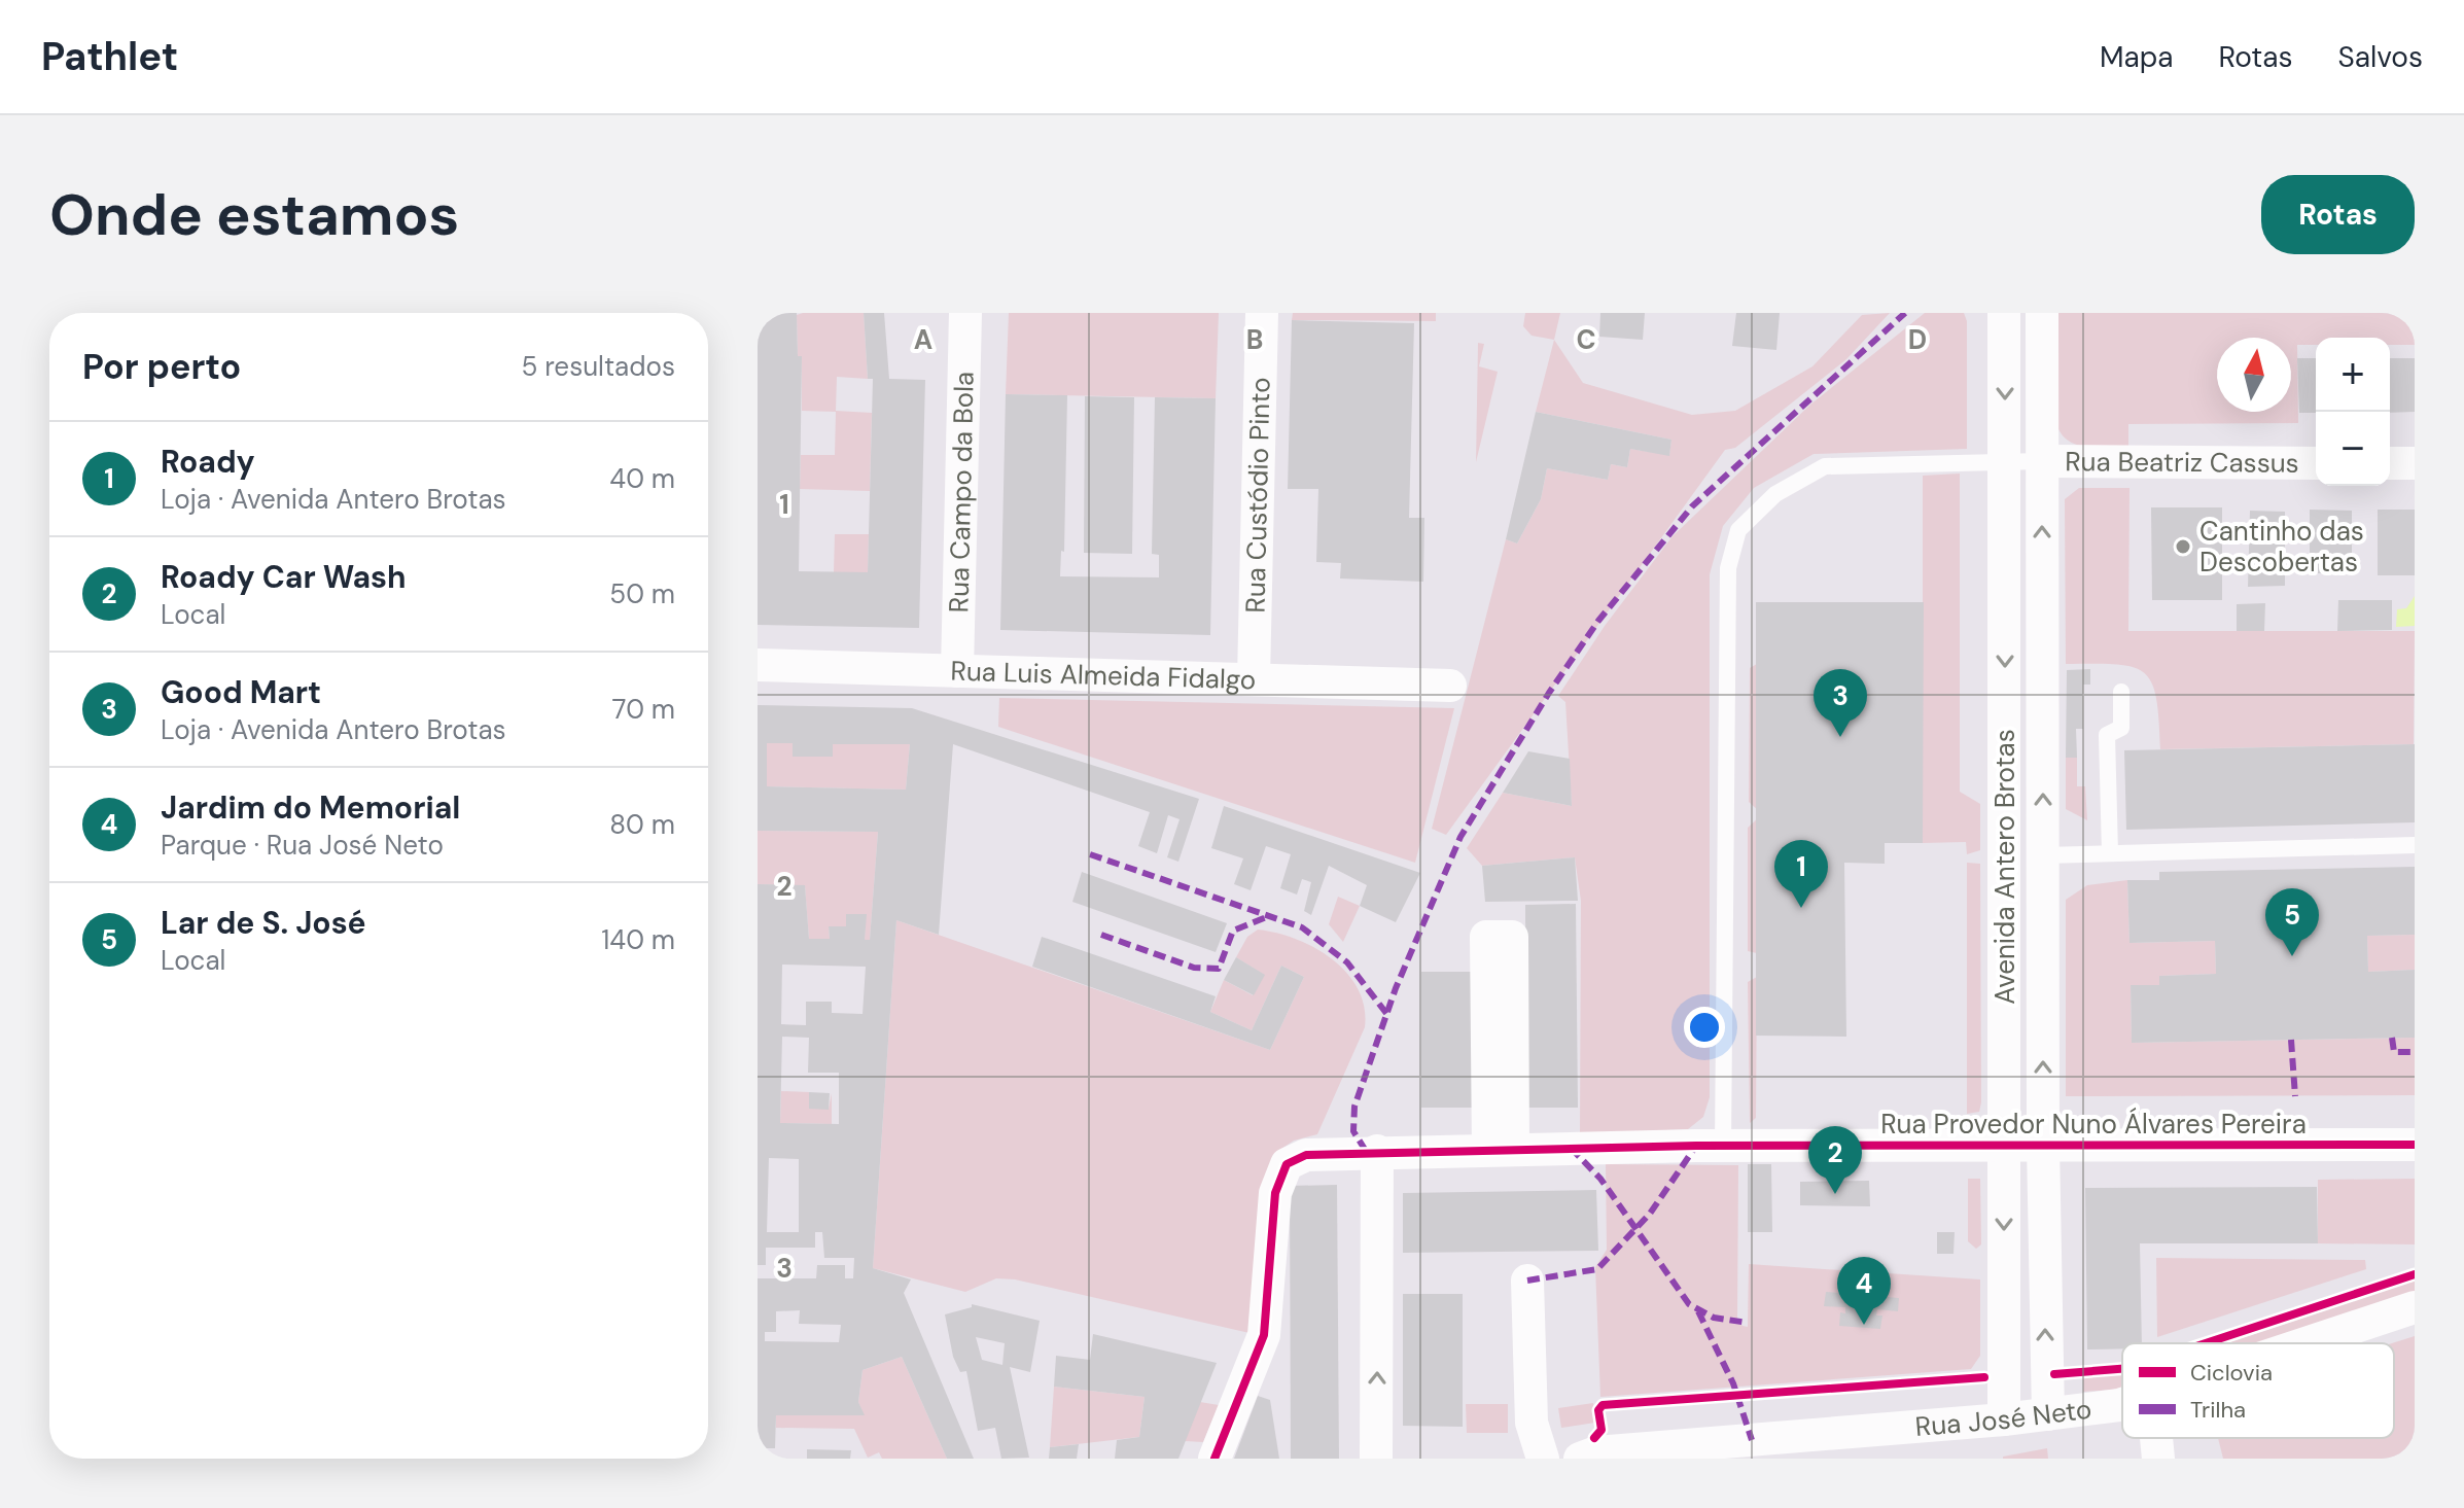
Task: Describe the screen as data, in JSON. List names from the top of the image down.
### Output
{
  "streets": {
    "street": [
      "Rua Beatriz Cassus",
      "Rua Campo da Bola",
      "Rua Custódio Pinto",
      "Rua Luis Almeida Fidalgo",
      "Avenida Antero Brotas",
      "Rua Provedor Nuno Álvares Pereira",
      "Rua José Neto"
    ]
  },
  "crossings": [
    ["Rua Beatriz Cassus", "Avenida Antero Brotas"],
    ["Rua Campo da Bola", "Rua Luis Almeida Fidalgo"],
    ["Rua Custódio Pinto", "Rua Luis Almeida Fidalgo"],
    ["Avenida Antero Brotas", "Rua Provedor Nuno Álvares Pereira"],
    ["Avenida Antero Brotas", "Rua José Neto"]
  ],
  "places": ["Cantinho das Descobertas"],
  "legend": ["Ciclovia", "Trilha"],
  "north": "top",
  "page": {
    "header": "Pathlet",
    "nav": ["Mapa", "Rotas", "Salvos"],
    "buttons": "Rotas",
    "title": "Onde estamos",
    "heading": ["Por perto", "5 resultados"],
    "map_buttons": ["+", "−"],
    "list": [
      {
        "mark": "1",
        "name": "Roady",
        "note": "Loja · Avenida Antero Brotas",
        "value": "40 m"
      },
      {
        "mark": "2",
        "name": "Roady Car Wash",
        "note": "Local",
        "value": "50 m"
      },
      {
        "mark": "3",
        "name": "Good Mart",
        "note": "Loja · Avenida Antero Brotas",
        "value": "70 m"
      },
      {
        "mark": "4",
        "name": "Jardim do Memorial",
        "note": "Parque · Rua José Neto",
        "value": "80 m"
      },
      {
        "mark": "5",
        "name": "Lar de S. José",
        "note": "Local",
        "value": "140 m"
      }
    ],
    "pins": [
      "3",
      "1",
      "5",
      "2",
      "4"
    ]
  },
  "grid": {
    "columns": [
      "A",
      "B",
      "C",
      "D"
    ],
    "rows": ["1", "2", "3"]
  }
}
